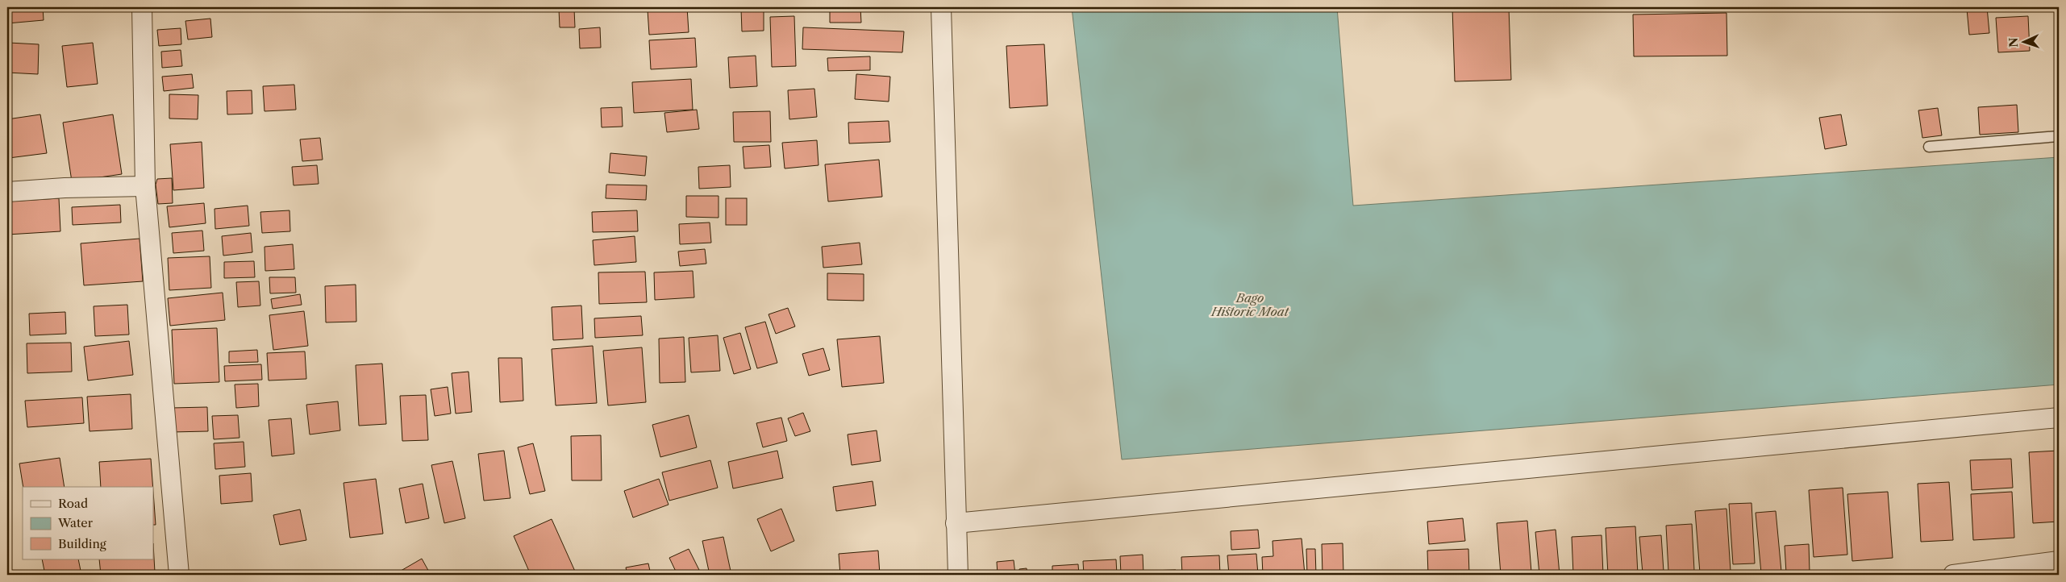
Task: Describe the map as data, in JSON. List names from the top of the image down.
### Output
{
  "water": ["Bago Historic Moat"],
  "legend": ["Road", "Water", "Building"],
  "north": "left"
}
